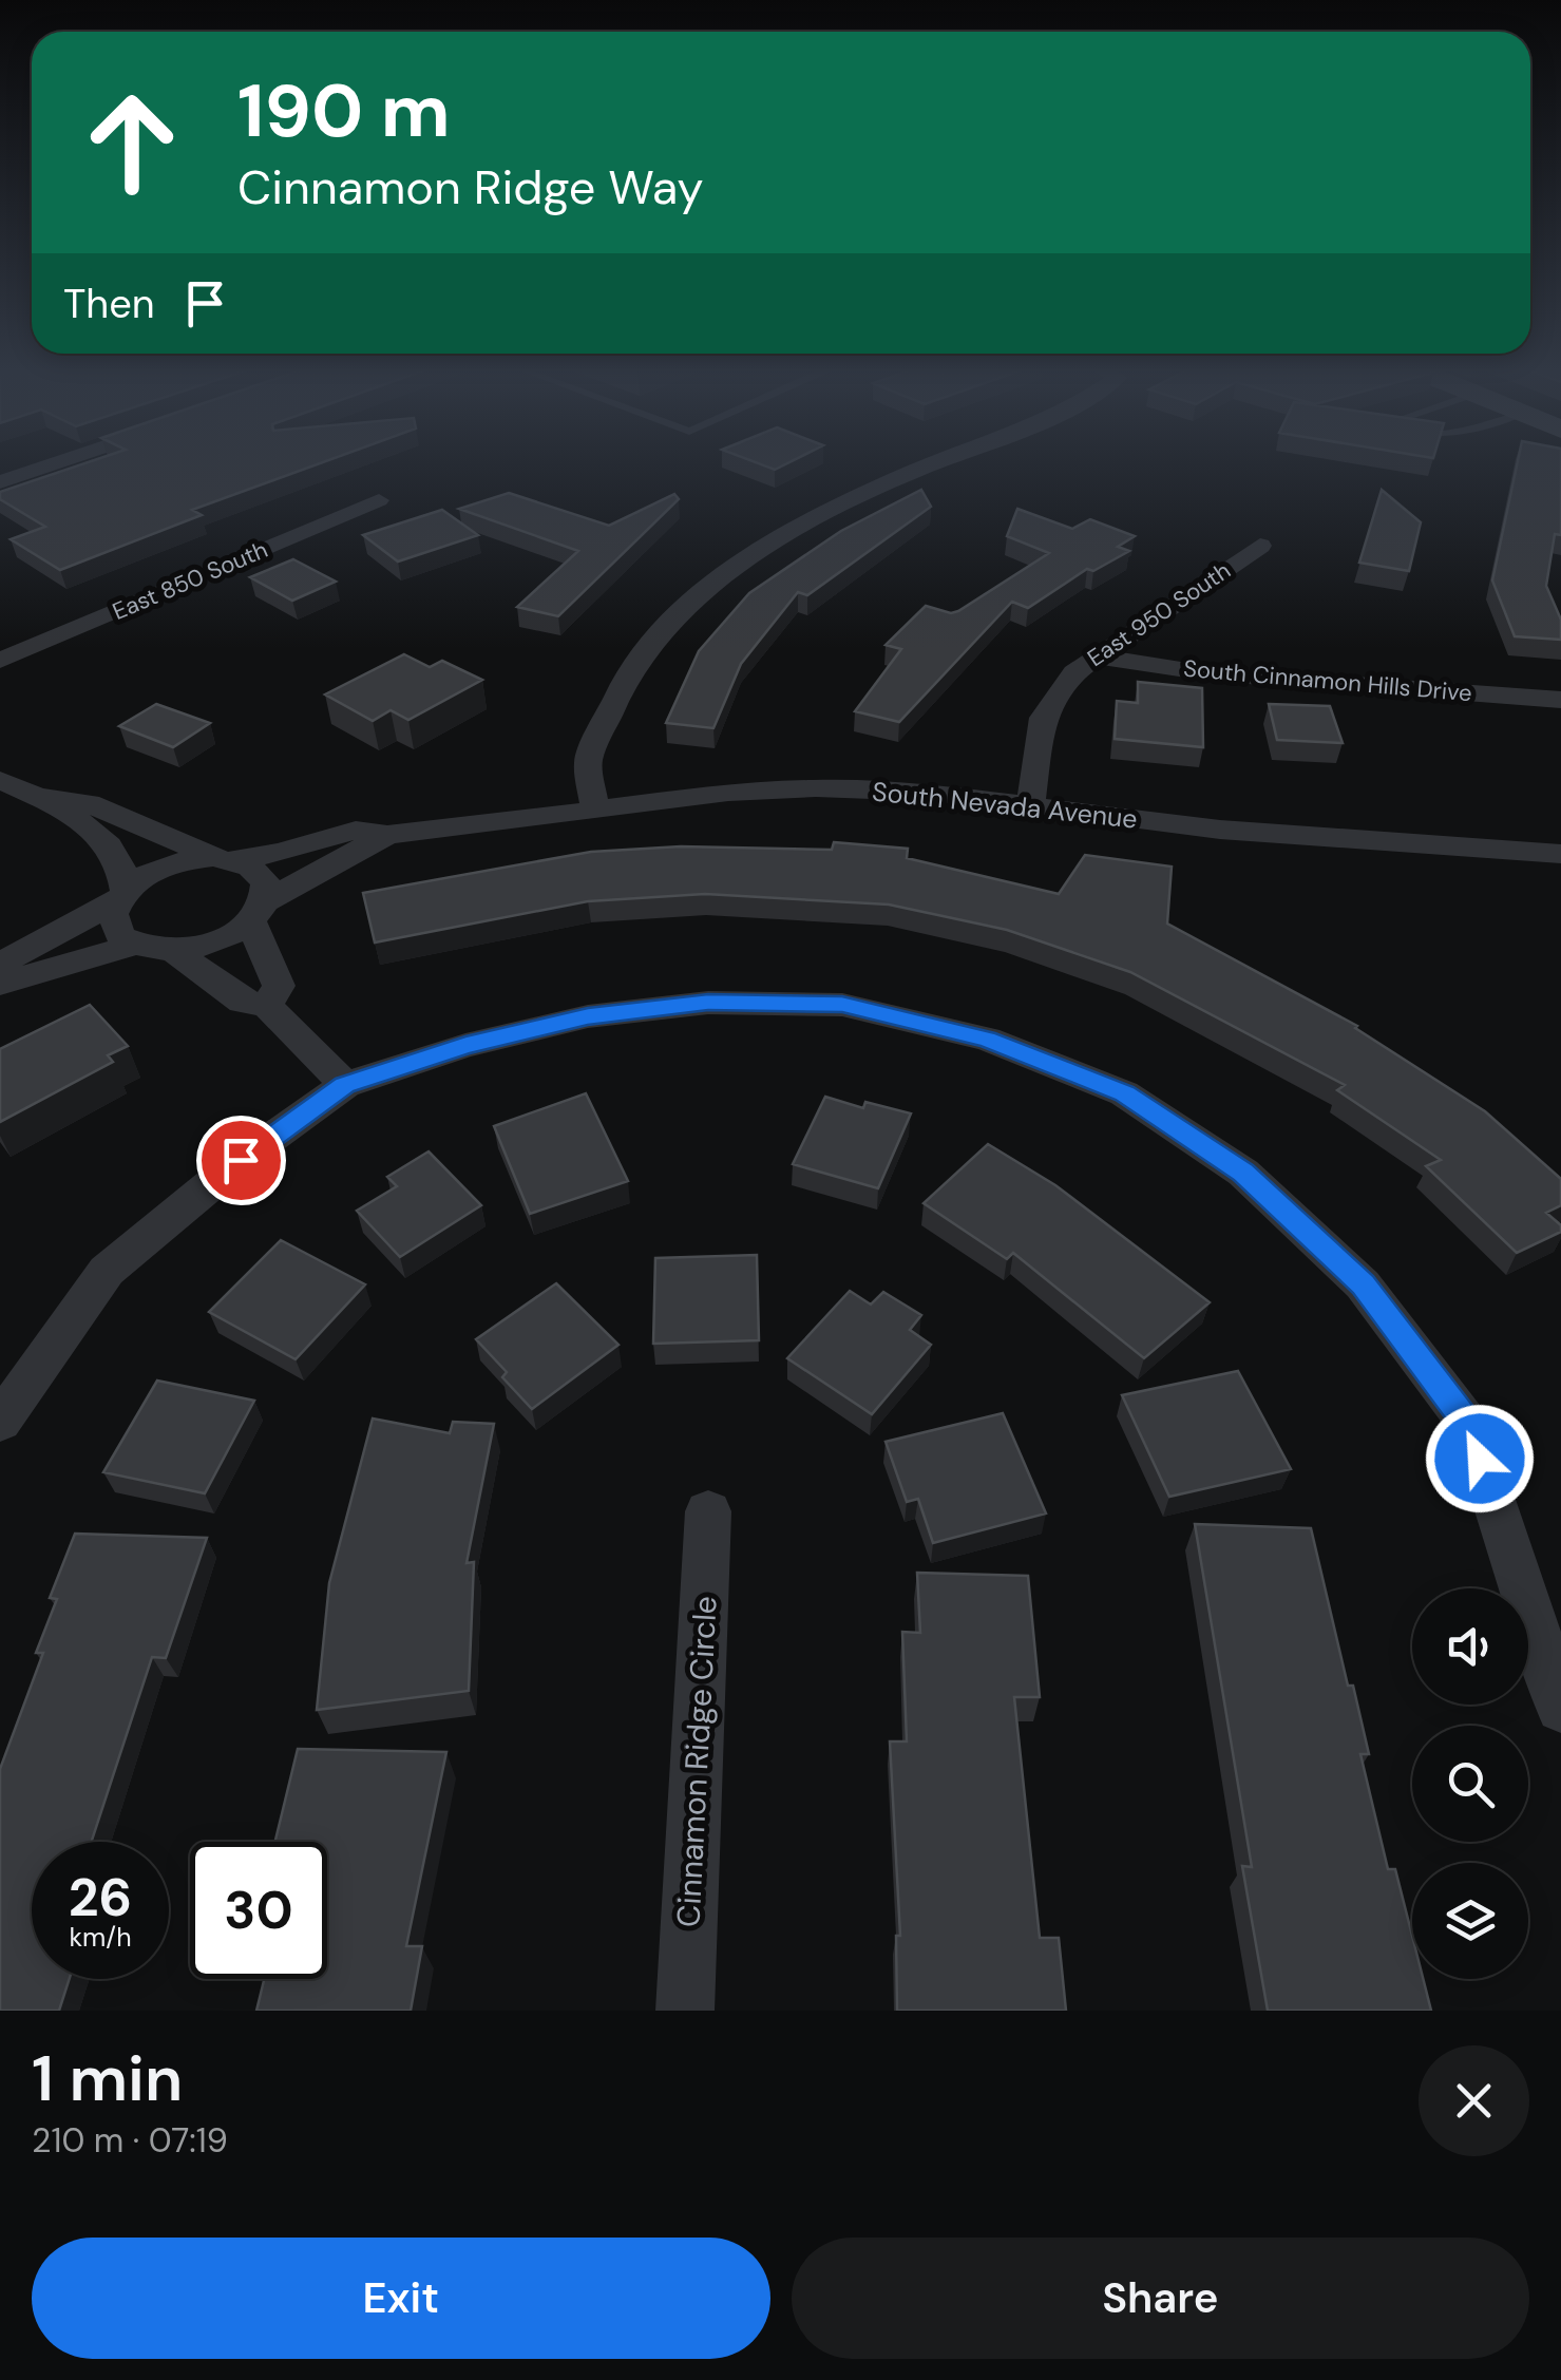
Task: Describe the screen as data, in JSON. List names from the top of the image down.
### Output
{
  "streets": {
    "street": [
      "East 850 South",
      "East 950 South",
      "South Cinnamon Hills Drive",
      "South Nevada Avenue",
      "Cinnamon Ridge Circle"
    ]
  },
  "crossings": [
    ["East 950 South", "South Cinnamon Hills Drive"],
    ["East 950 South", "South Nevada Avenue"]
  ],
  "page": {
    "turn": ["190 m", "Cinnamon Ridge Way"],
    "then": "Then",
    "speed": "26 km/h",
    "limit": "30",
    "heading": ["1 min", "210 m · 07:19"],
    "buttons": ["Exit", "Share"]
  }
}
